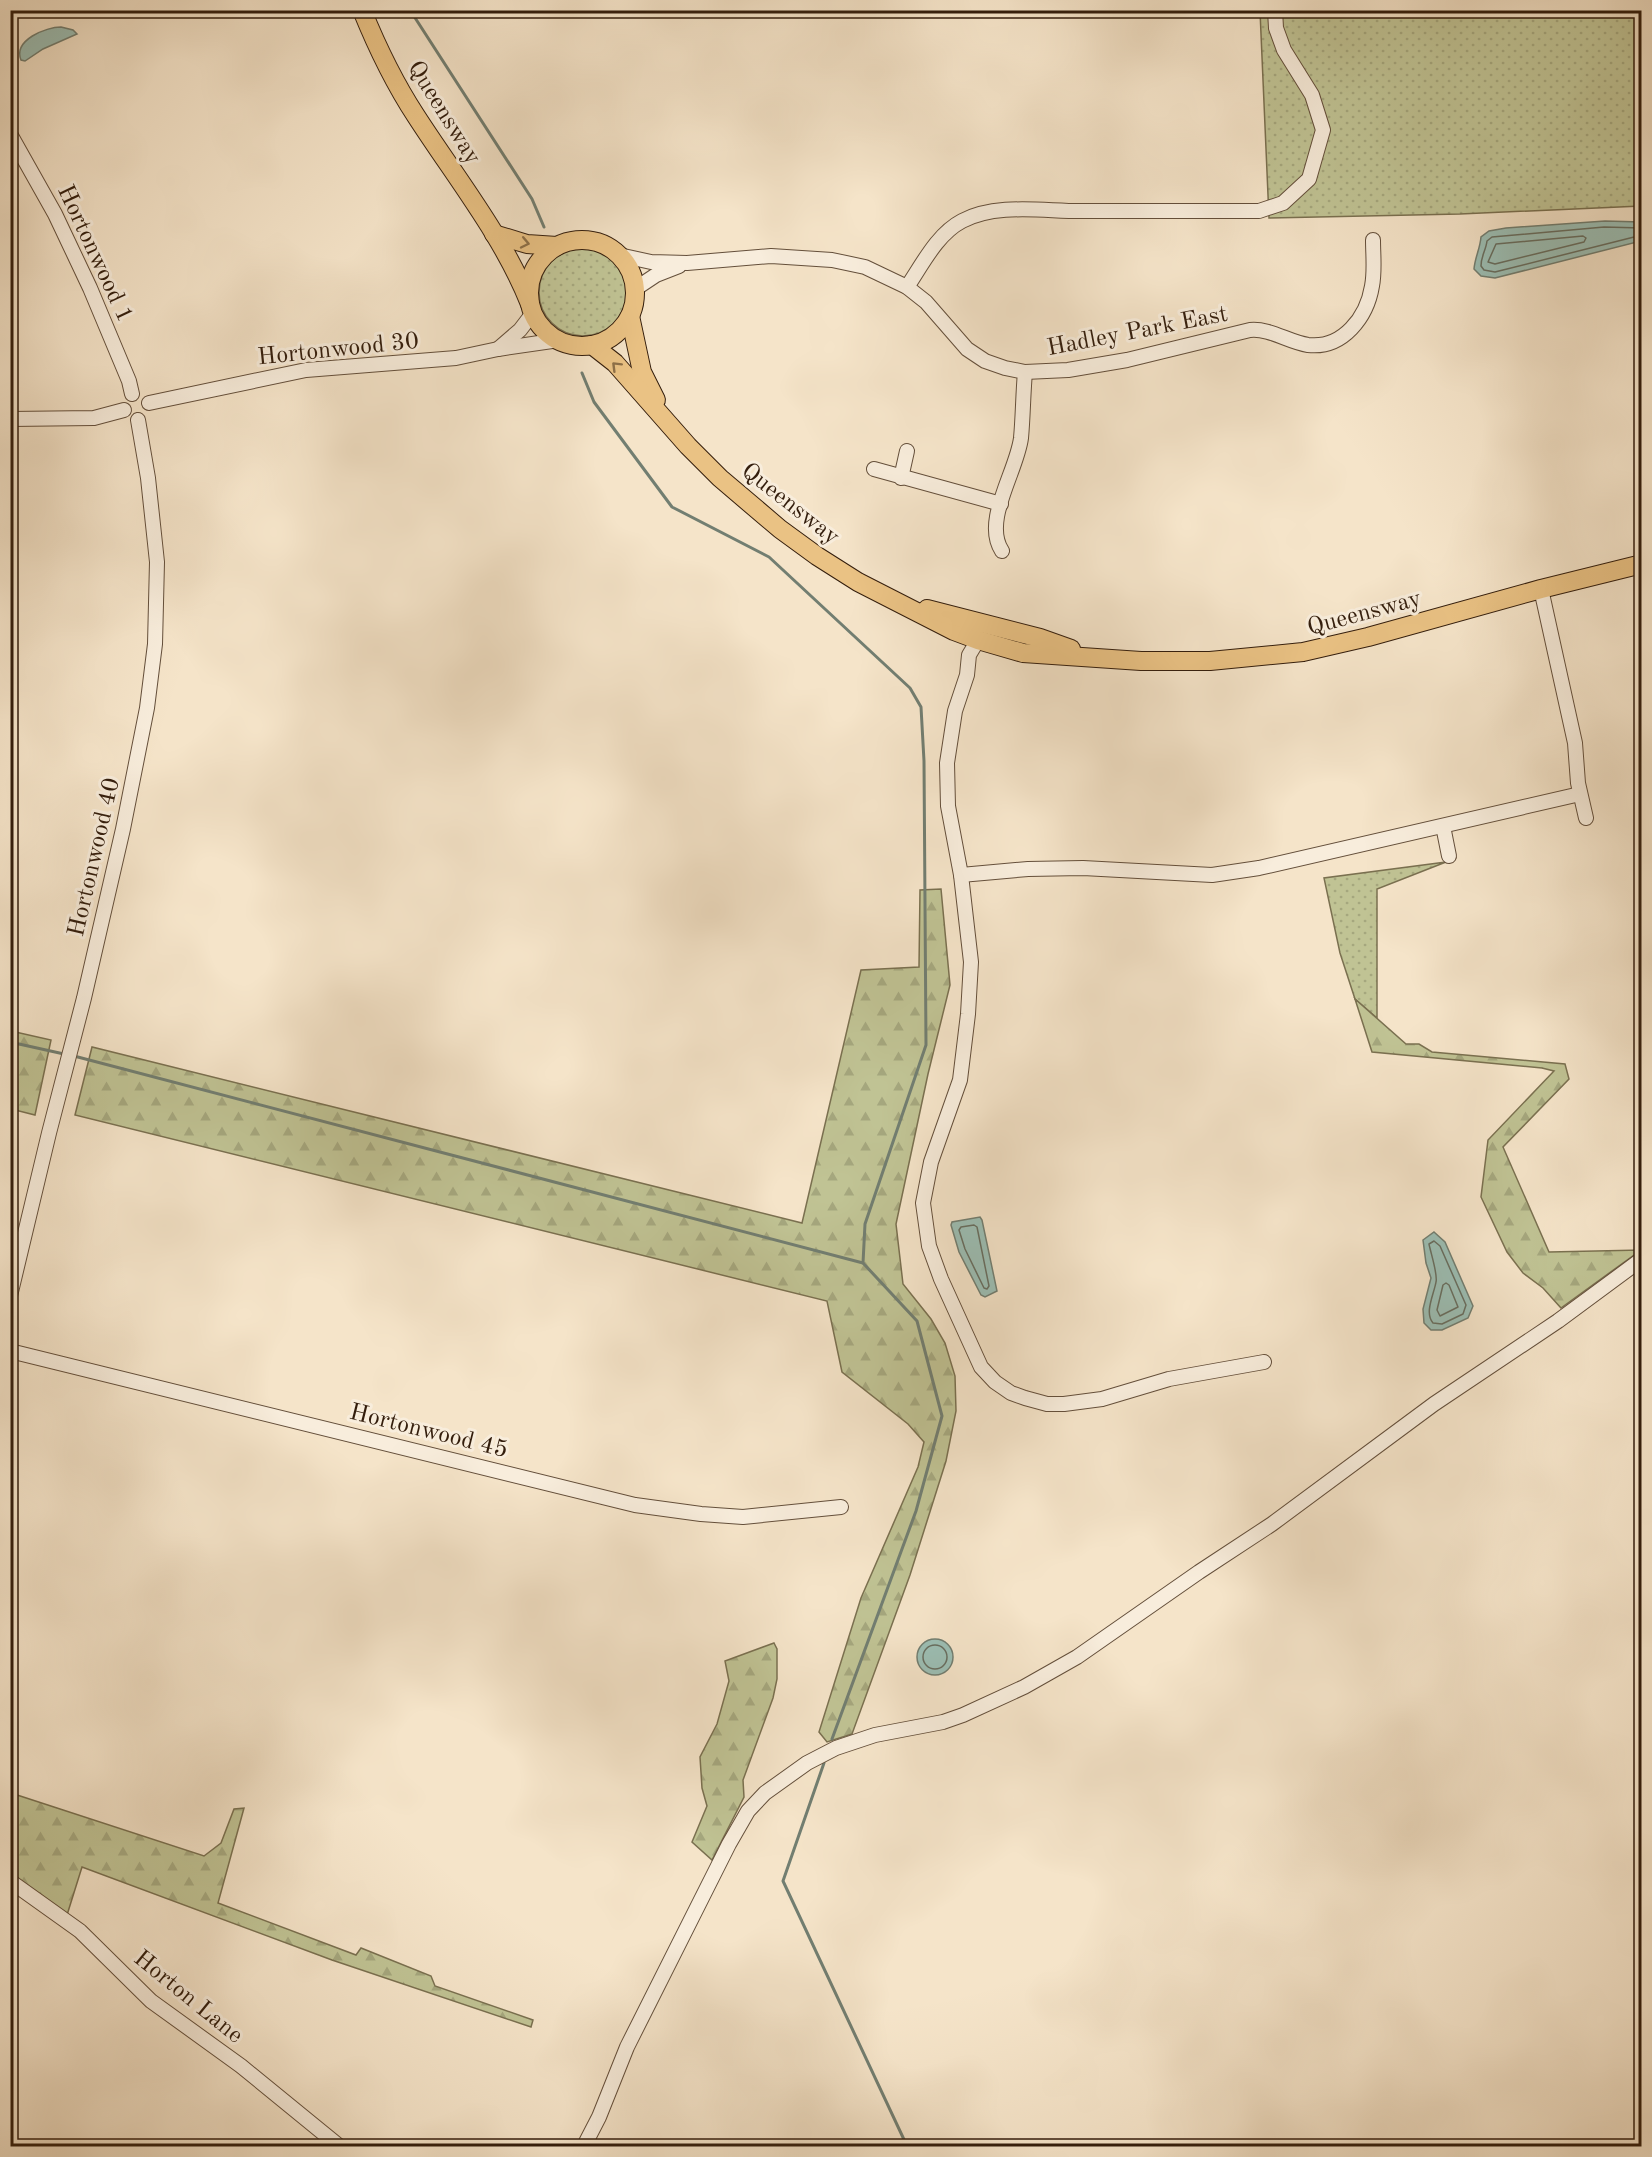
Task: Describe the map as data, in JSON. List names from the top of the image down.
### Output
{
  "streets": {
    "main road": ["Queensway"],
    "street": [
      "Hortonwood 1",
      "Hadley Park East",
      "Hortonwood 30",
      "Hortonwood 40",
      "Hortonwood 45",
      "Horton Lane"
    ]
  },
  "crossings": [
    ["Queensway", "Hadley Park East"],
    ["Queensway", "Hortonwood 30"],
    ["Hortonwood 1", "Hortonwood 30"],
    ["Hortonwood 1", "Hortonwood 40"],
    ["Hadley Park East", "Hortonwood 30"],
    ["Hortonwood 30", "Hortonwood 40"]
  ]
}
